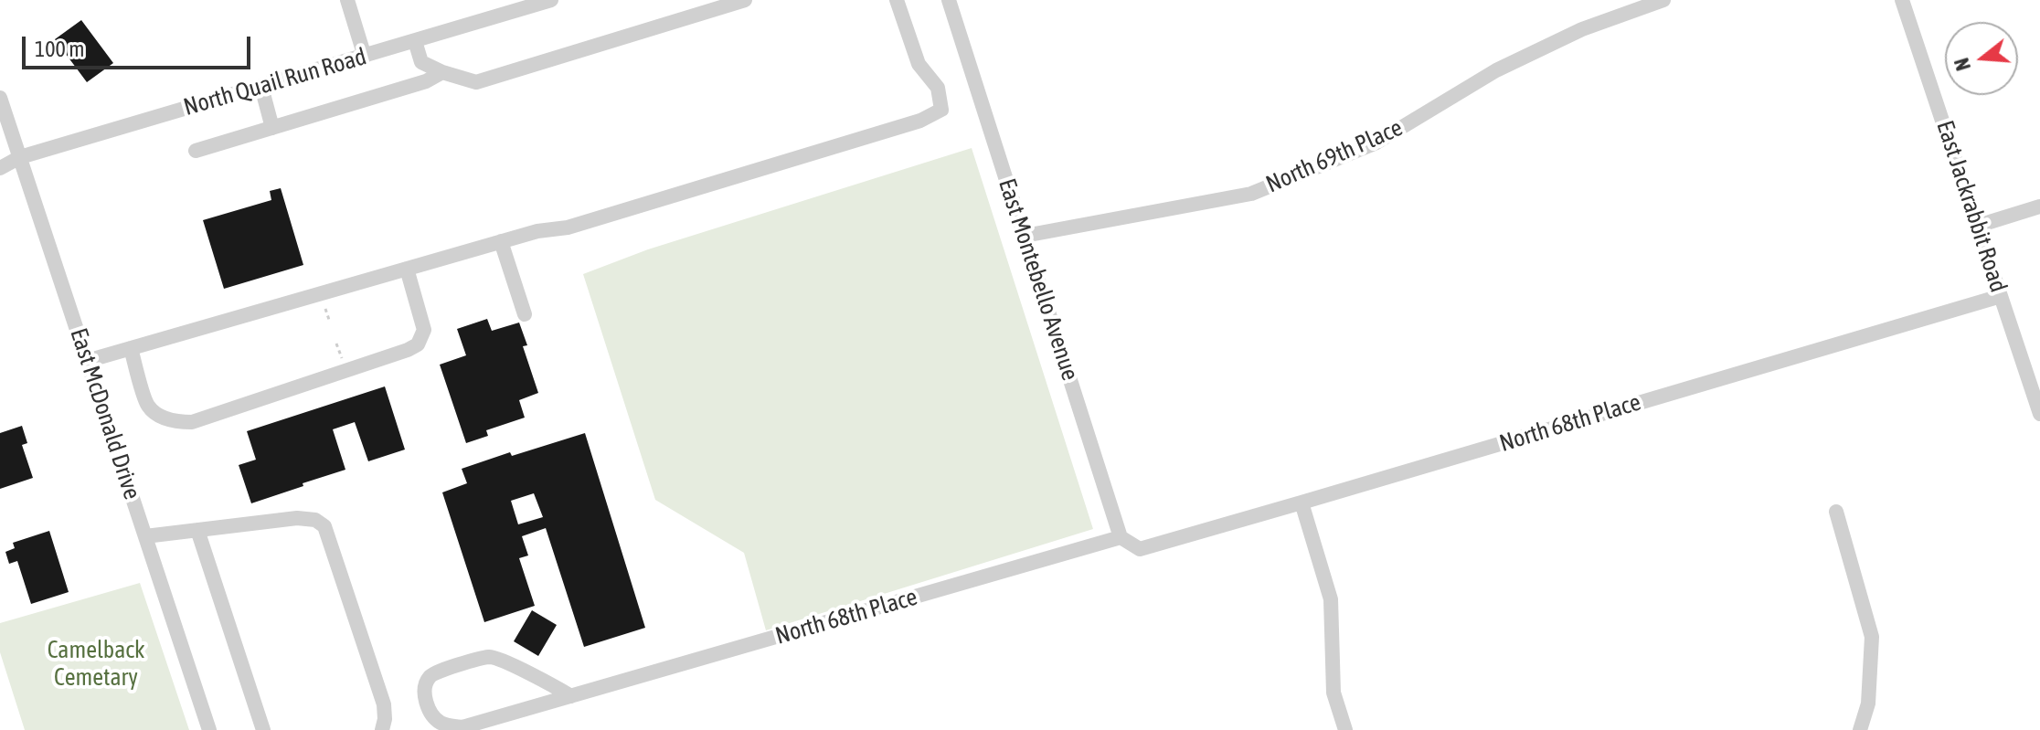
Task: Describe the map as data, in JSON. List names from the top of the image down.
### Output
{
  "streets": {
    "street": [
      "North Quail Run Road",
      "North 69th Place",
      "East Jackrabbit Road",
      "East Montebello Avenue",
      "East McDonald Drive",
      "North 68th Place"
    ]
  },
  "crossings": [
    ["North Quail Run Road", "East McDonald Drive"],
    ["North 69th Place", "East Montebello Avenue"],
    ["East Jackrabbit Road", "North 68th Place"],
    ["East Montebello Avenue", "North 68th Place"]
  ],
  "parks": ["Camelback Cemetary"],
  "scale_bar": "100 m",
  "north": "left"
}
